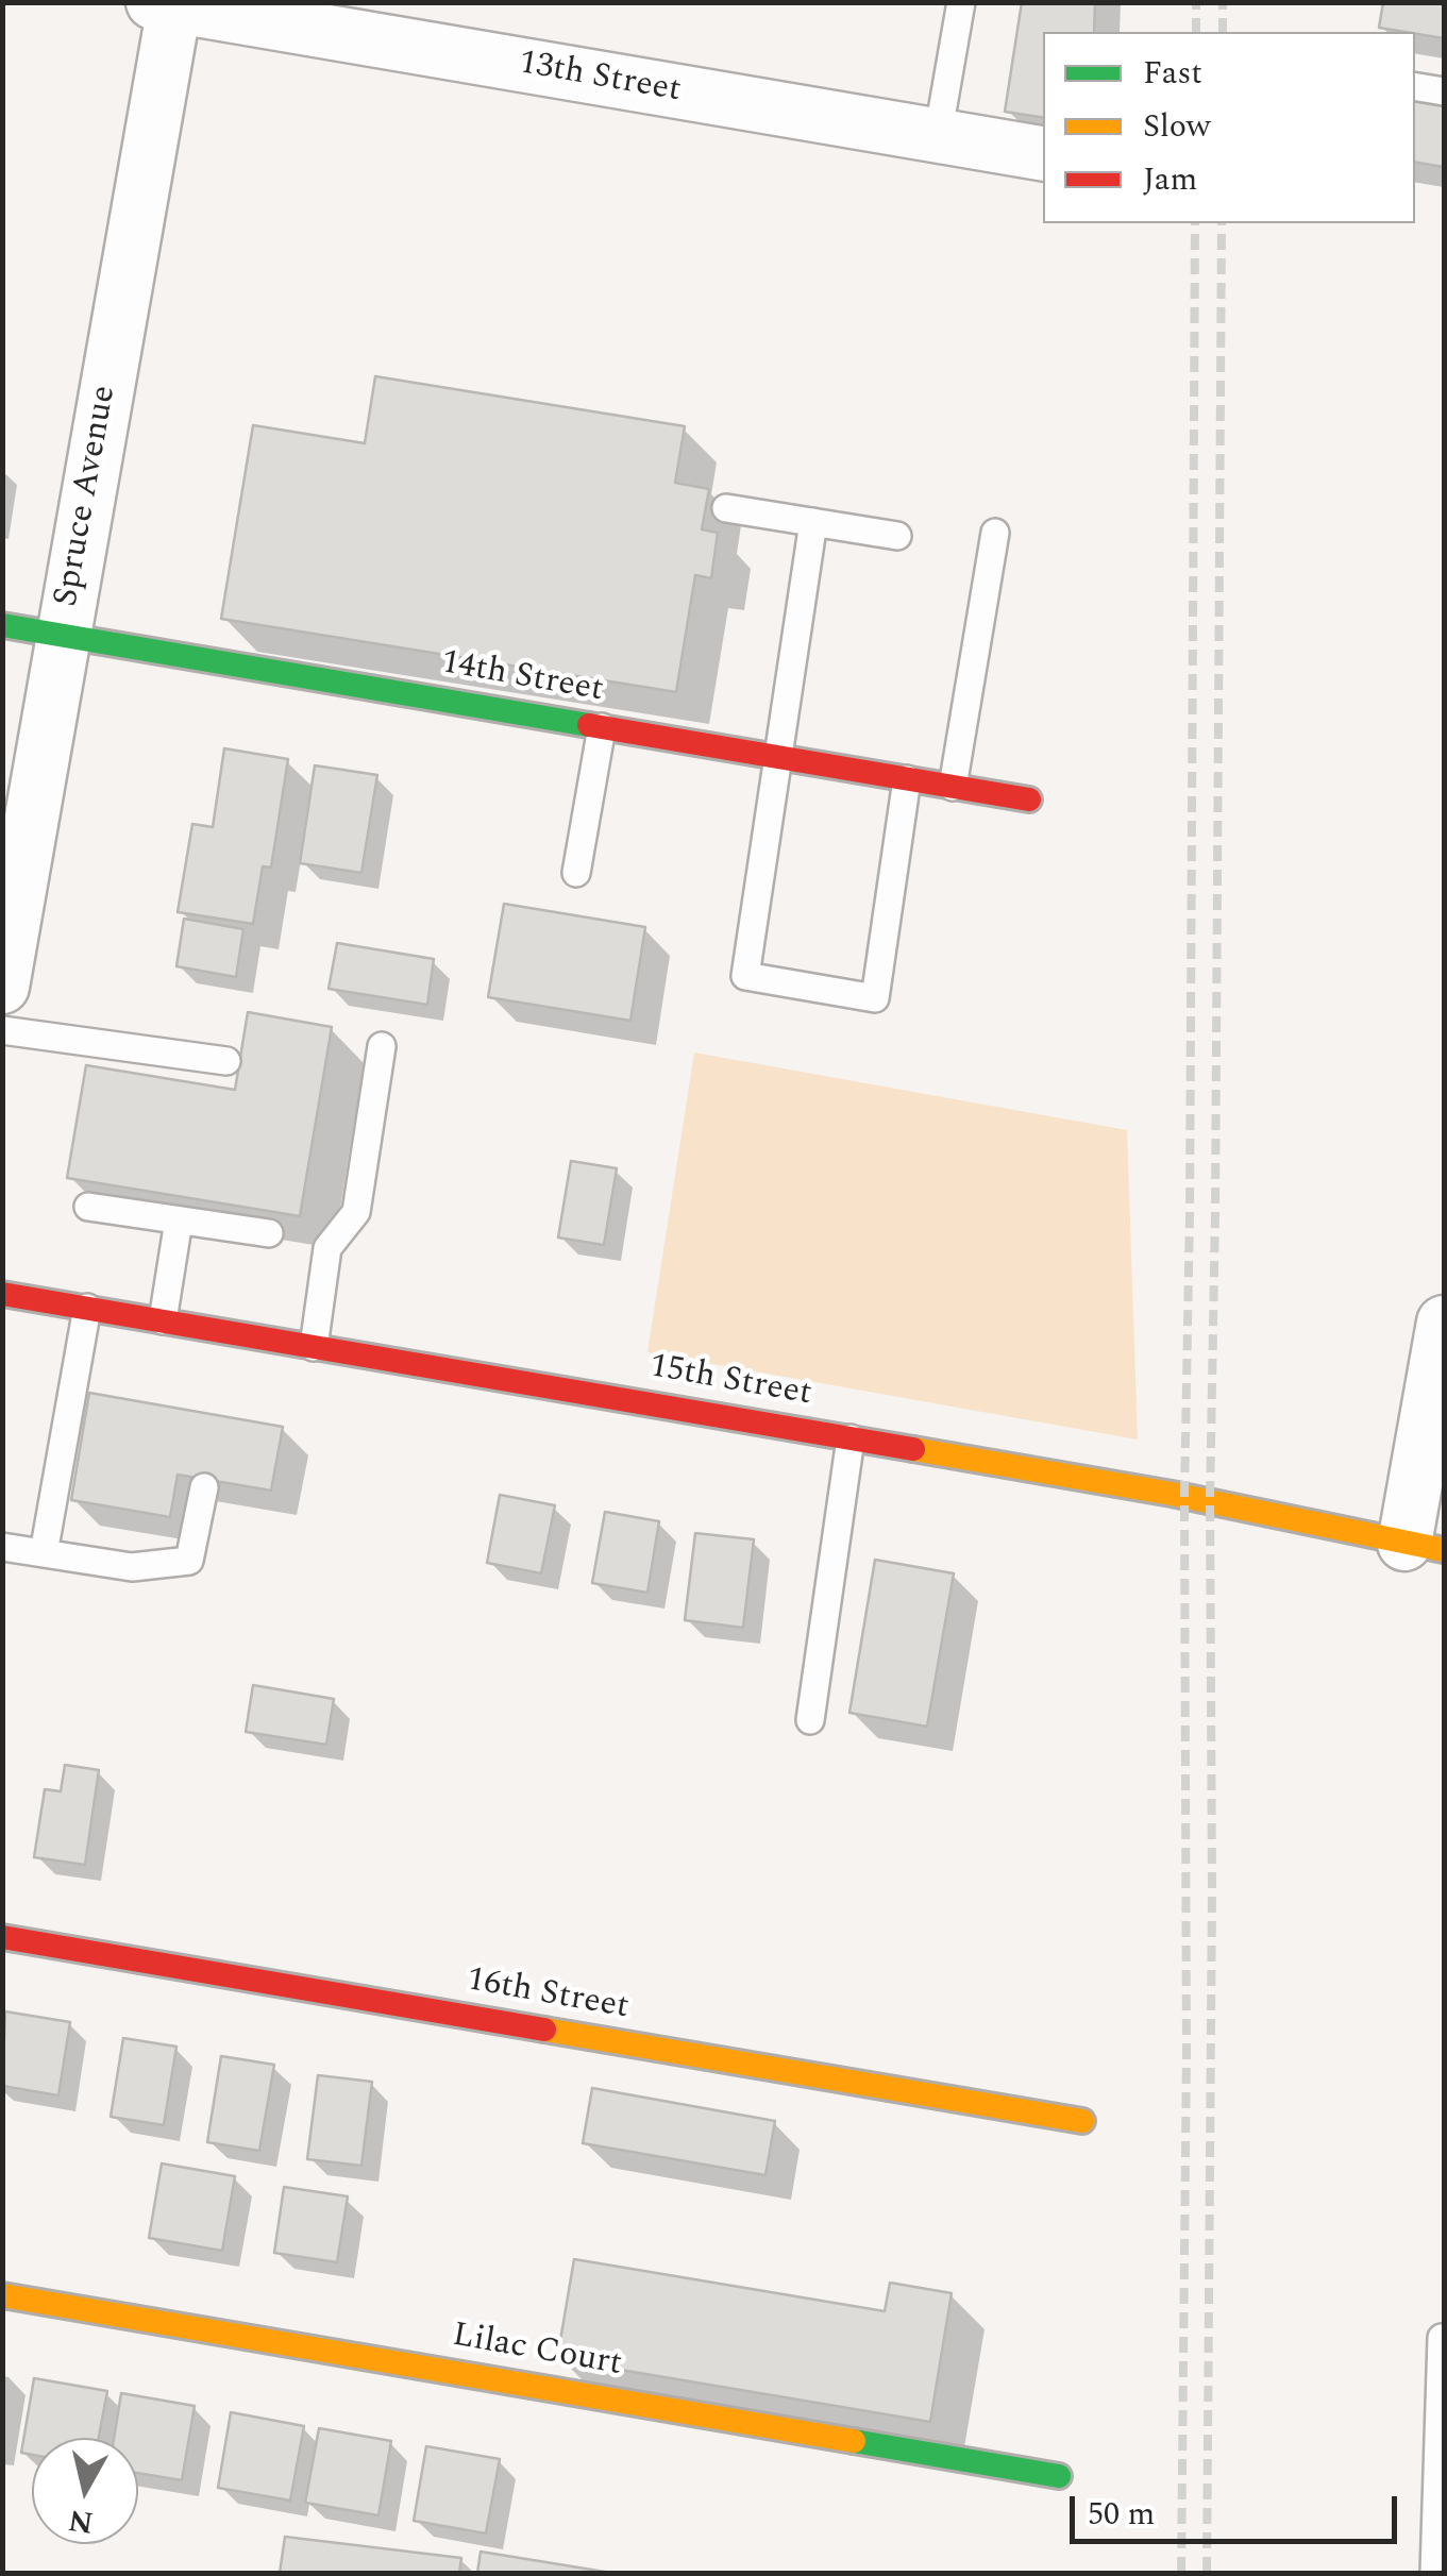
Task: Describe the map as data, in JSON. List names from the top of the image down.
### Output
{
  "streets": {
    "street": [
      "13th Street",
      "Spruce Avenue",
      "14th Street",
      "15th Street",
      "16th Street",
      "Lilac Court"
    ]
  },
  "crossings": [
    ["13th Street", "Spruce Avenue"],
    ["Spruce Avenue", "14th Street"]
  ],
  "legend": ["Fast", "Slow", "Jam"],
  "scale_bar": "50 m",
  "north": "bottom"
}
